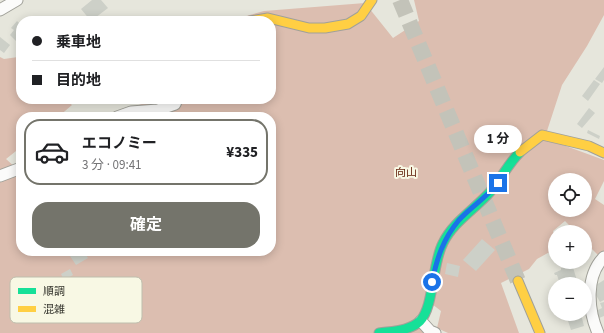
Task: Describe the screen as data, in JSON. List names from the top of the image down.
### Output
{
  "parks": ["向山"],
  "legend": ["順調", "混雑"],
  "page": {
    "banner": ["乗車地", "目的地"],
    "list": [
      {
        "name": "エコノミー",
        "note": "3 分 · 09:41",
        "value": "¥335"
      }
    ],
    "bubble": "1 分",
    "map_buttons": ["+", "−"],
    "buttons": "確定"
  }
}
